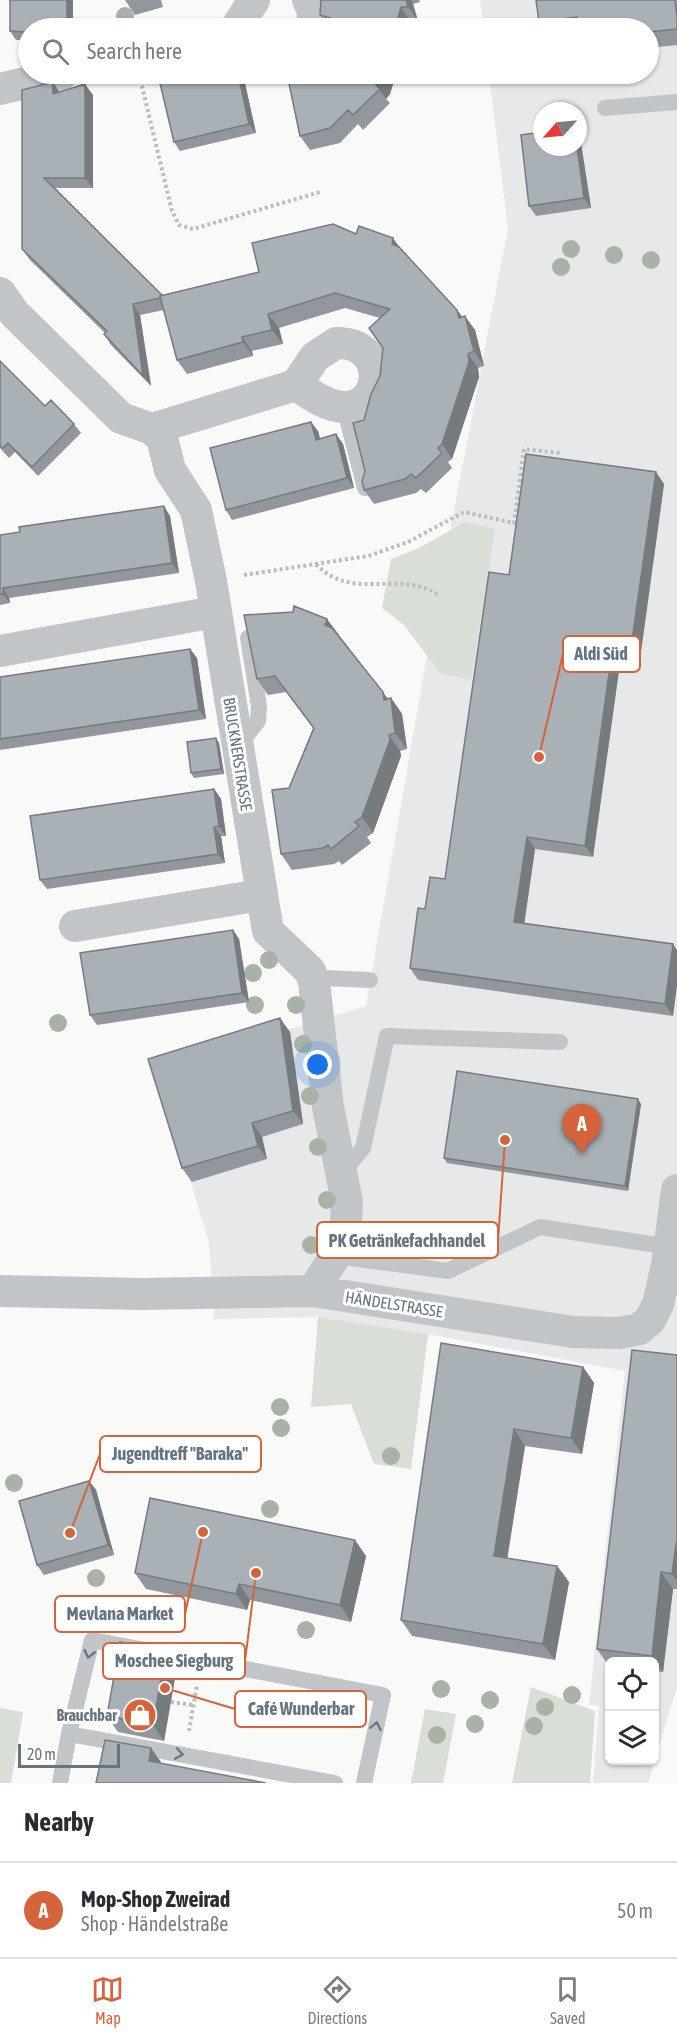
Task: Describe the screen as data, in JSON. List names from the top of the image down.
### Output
{
  "streets": {
    "street": ["BRUCKNERSTRASSE", "HÄNDELSTRASSE"]
  },
  "crossings": [
    ["BRUCKNERSTRASSE", "HÄNDELSTRASSE"]
  ],
  "places": {
    "other": [
      "Aldi Süd",
      "PK Getränkefachhandel",
      "Mevlana Market",
      "Jugendtreff \"Baraka\"",
      "Moschee Siegburg",
      "Café Wunderbar"
    ],
    "shop": ["Brauchbar"]
  },
  "scale_bar": "20 m",
  "north": "bottom left",
  "page": {
    "search": "Search here",
    "pins": "A",
    "scale": "20 m",
    "heading": "Nearby",
    "list": [
      {
        "mark": "A",
        "name": "Mop-Shop Zweirad",
        "note": "Shop · Händelstraße",
        "value": "50 m"
      }
    ],
    "nav": ["Map", "Directions", "Saved"]
  }
}
